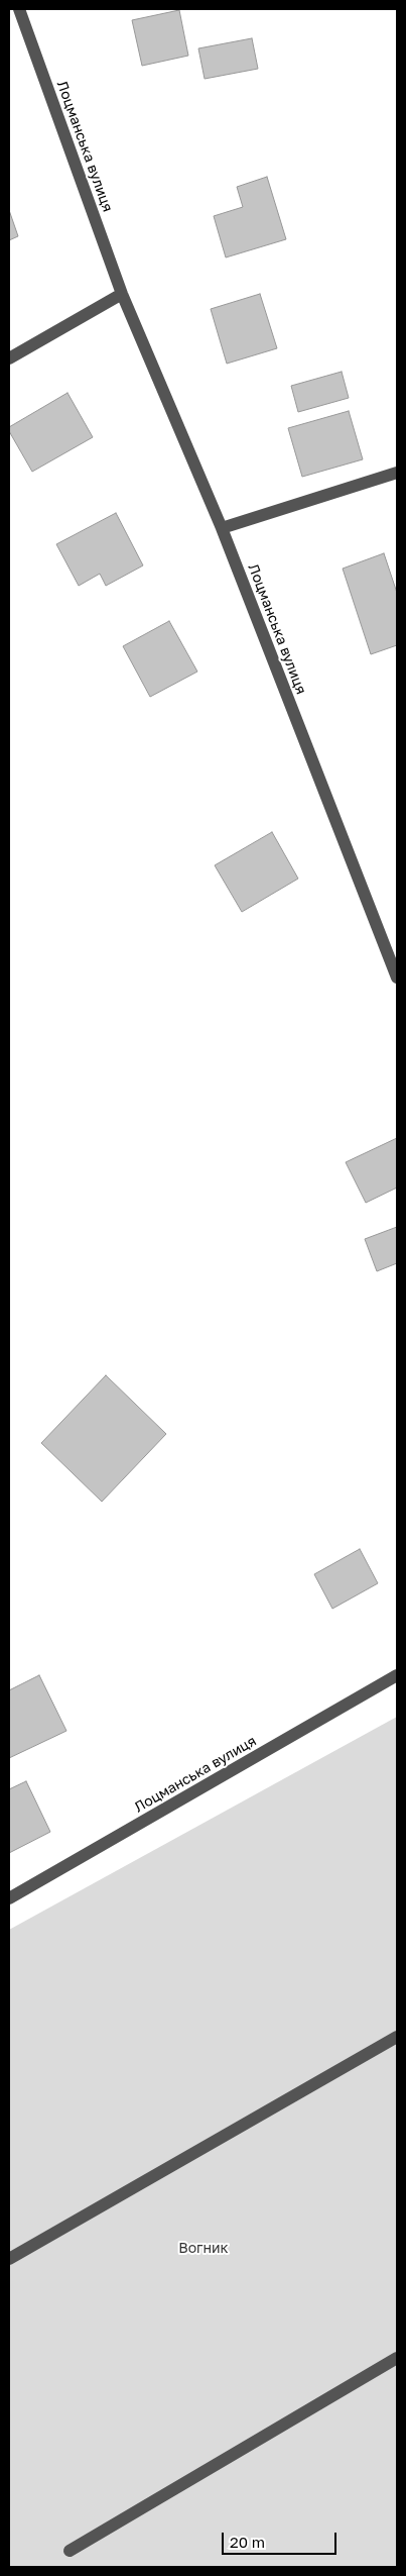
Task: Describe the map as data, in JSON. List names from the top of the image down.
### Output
{
  "streets": {
    "street": ["Лоцманська вулиця"]
  },
  "parks": ["Вогник"],
  "scale_bar": "20 m"
}
